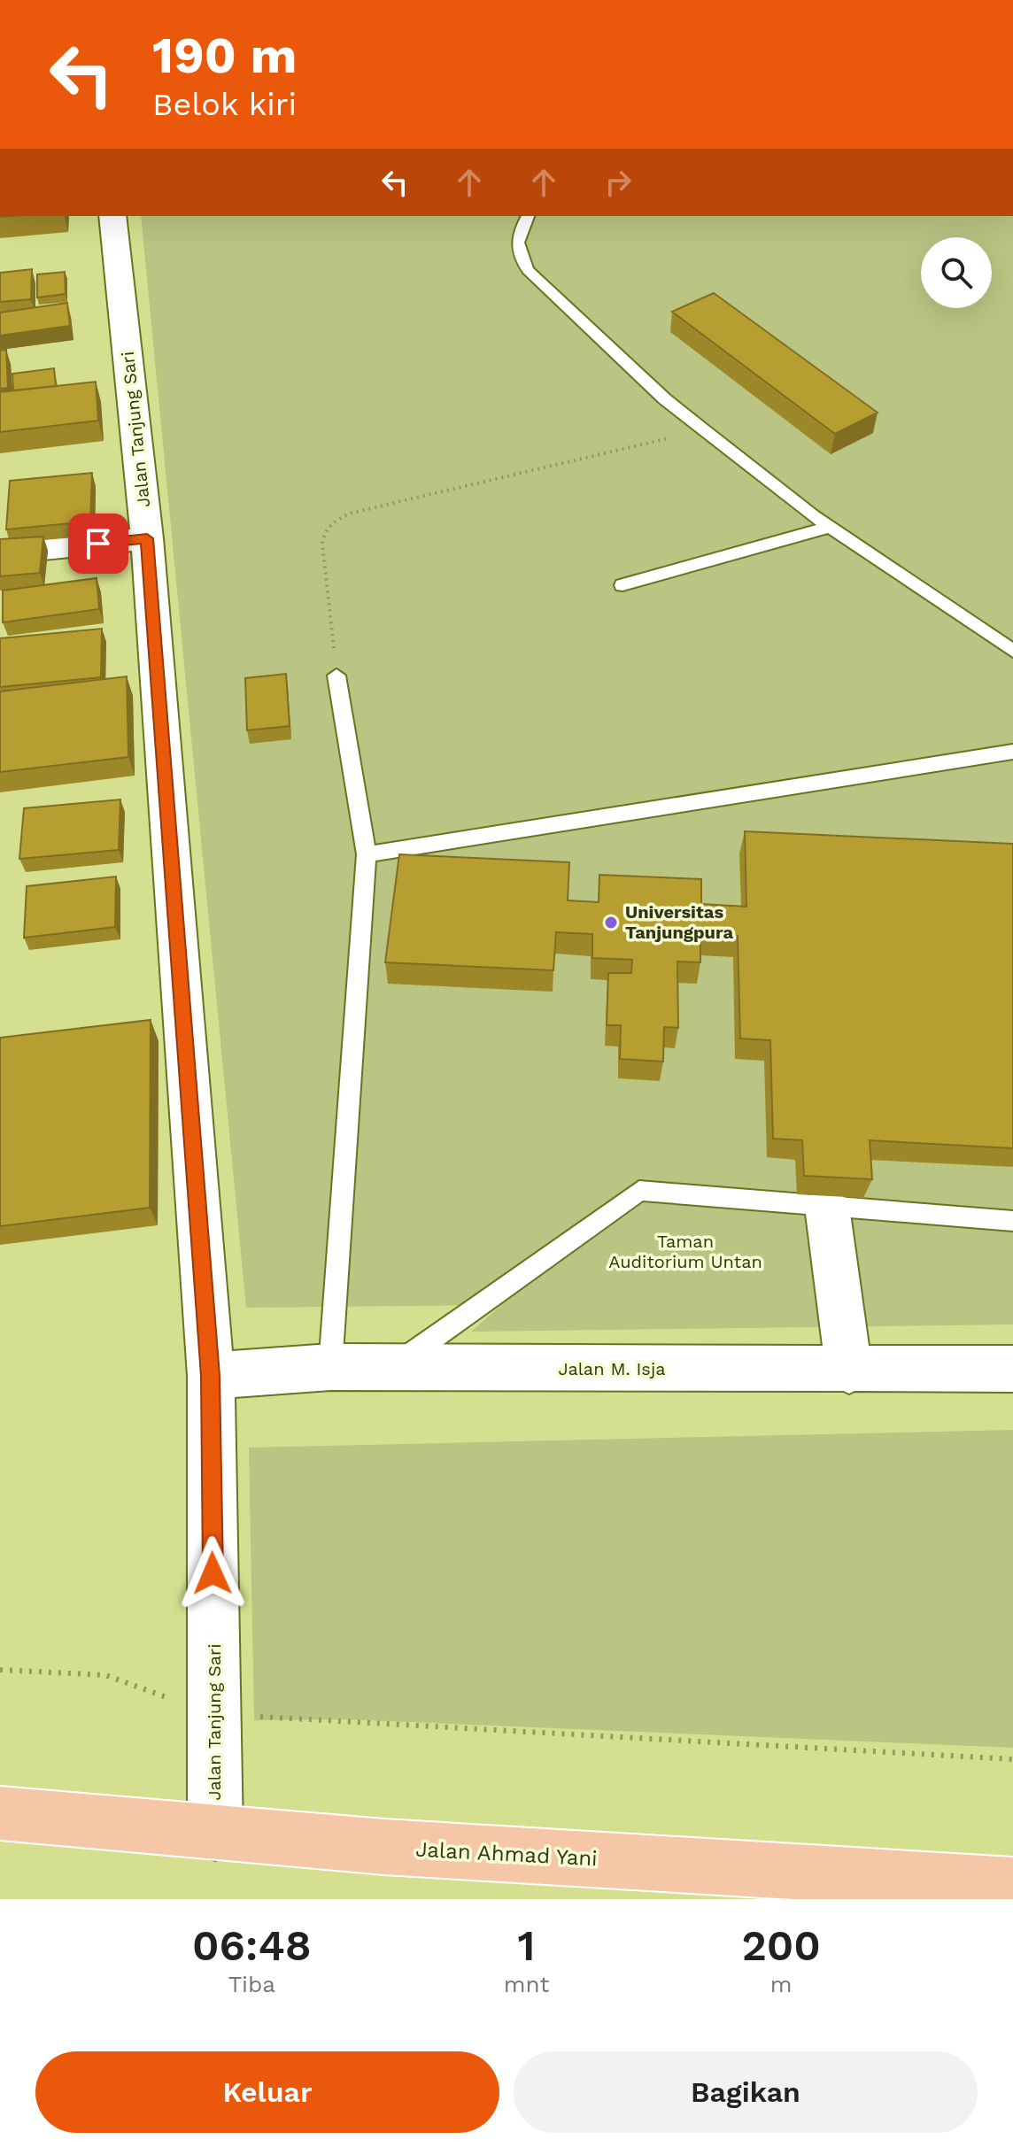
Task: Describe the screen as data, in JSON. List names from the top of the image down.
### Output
{
  "streets": {
    "highway": ["Jalan Ahmad Yani"],
    "street": ["Jalan Tanjung Sari", "Jalan M. Isja"]
  },
  "crossings": [
    ["Jalan Tanjung Sari", "Jalan M. Isja"],
    ["Jalan Tanjung Sari", "Jalan Ahmad Yani"]
  ],
  "parks": ["Taman Auditorium Untan"],
  "places": ["Universitas Tanjungpura"],
  "page": {
    "turn": ["190 m", "Belok kiri"],
    "eta": [
      "06:48",
      "Tiba",
      "1",
      "mnt",
      "200",
      "m"
    ],
    "buttons": ["Keluar", "Bagikan"]
  }
}
